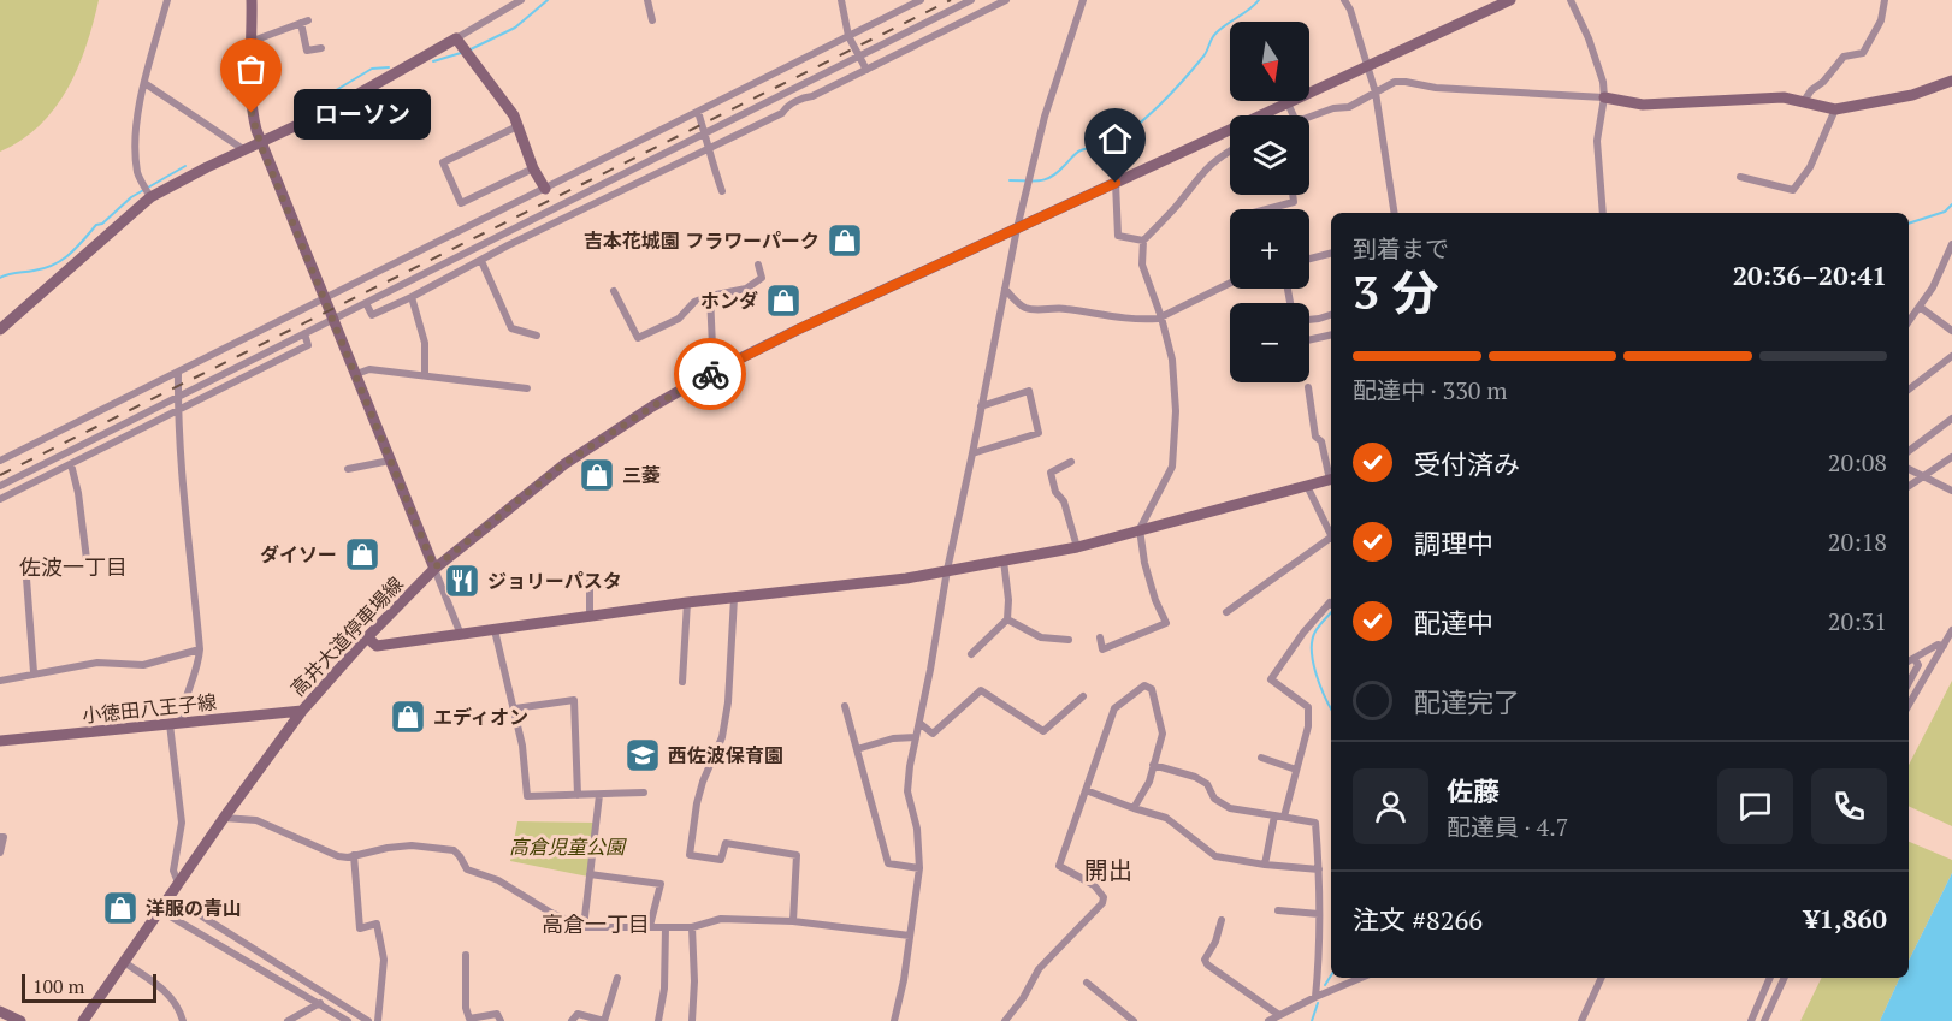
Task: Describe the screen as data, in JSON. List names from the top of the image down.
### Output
{
  "streets": {
    "street": ["高井大道停車場線", "小徳田八王子線"]
  },
  "crossings": [
    ["高井大道停車場線", "小徳田八王子線"]
  ],
  "districts": ["佐波一丁目", "開出", "高倉一丁目"],
  "parks": ["高倉児童公園"],
  "places": {
    "other": ["ローソン"],
    "shop": [
      "吉本花城園 フラワーパーク",
      "ホンダ",
      "三菱",
      "ダイソー",
      "エディオン",
      "洋服の青山"
    ],
    "restaurant": ["ジョリーパスタ"],
    "school or university": ["西佐波保育園"]
  },
  "scale_bar": "100 m",
  "north": "bottom",
  "page": {
    "map_buttons": ["+", "−"],
    "bubble": "ローソン",
    "heading": ["3 分", "到着まで", "20:36–20:41"],
    "panel": [
      "佐藤",
      "配達員 · 4.7",
      "注文 #8266",
      "¥1,860"
    ],
    "bar": "配達中 · 330 m",
    "list": [
      ["受付済み", "20:08"],
      ["調理中", "20:18"],
      ["配達中", "20:31"],
      "配達完了"
    ],
    "scale": "100 m"
  }
}
